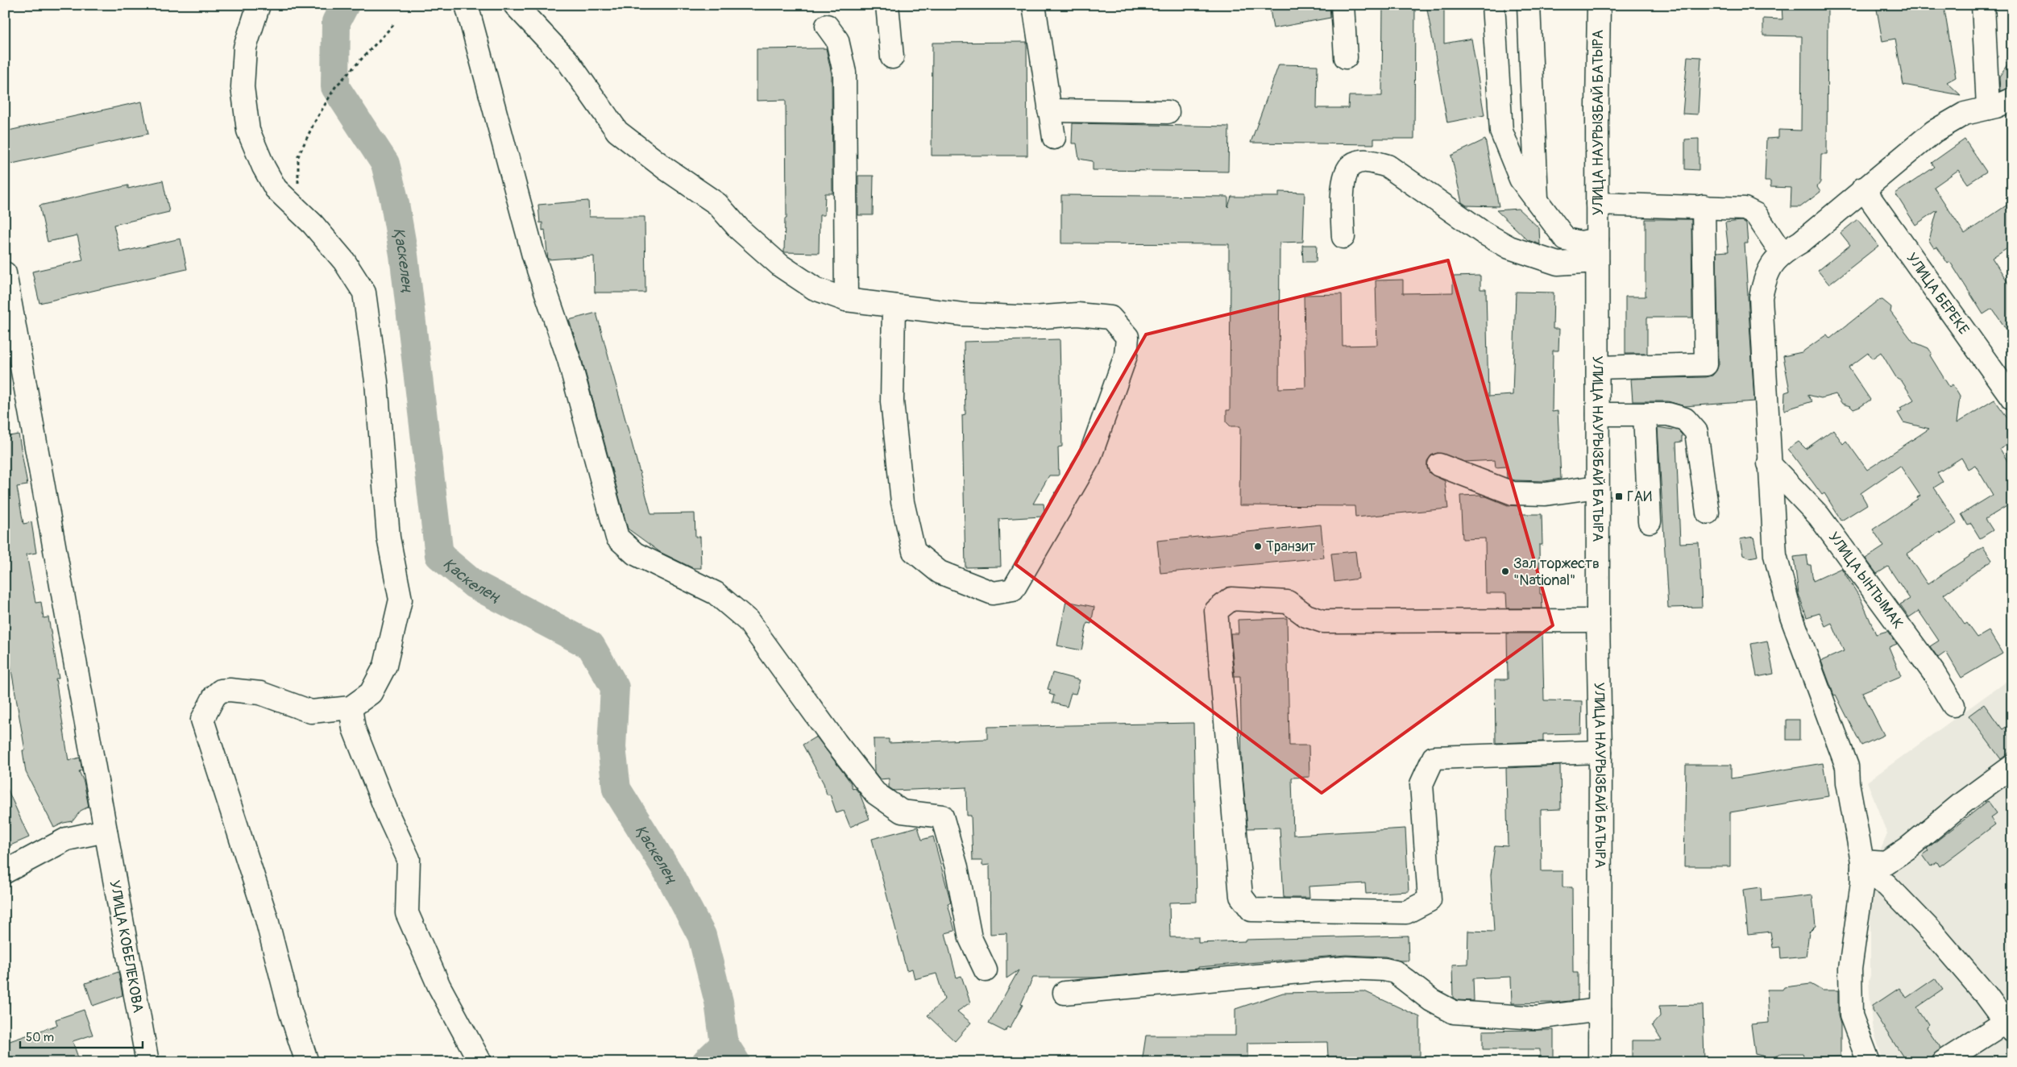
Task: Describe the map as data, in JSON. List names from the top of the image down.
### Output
{
  "streets": {
    "street": [
      "УЛИЦА НАУРЫЗБАЙ БАТЫРА",
      "УЛИЦА БЕРЕКЕ",
      "УЛИЦА ЫНТЫМАК",
      "УЛИЦА КОБЕЛЕКОВА"
    ]
  },
  "water": ["Қаскелең"],
  "places": {
    "transit": ["ГАИ"],
    "other": ["Транзит", "Зал торжеств \"National\""]
  },
  "scale_bar": "50 m"
}
